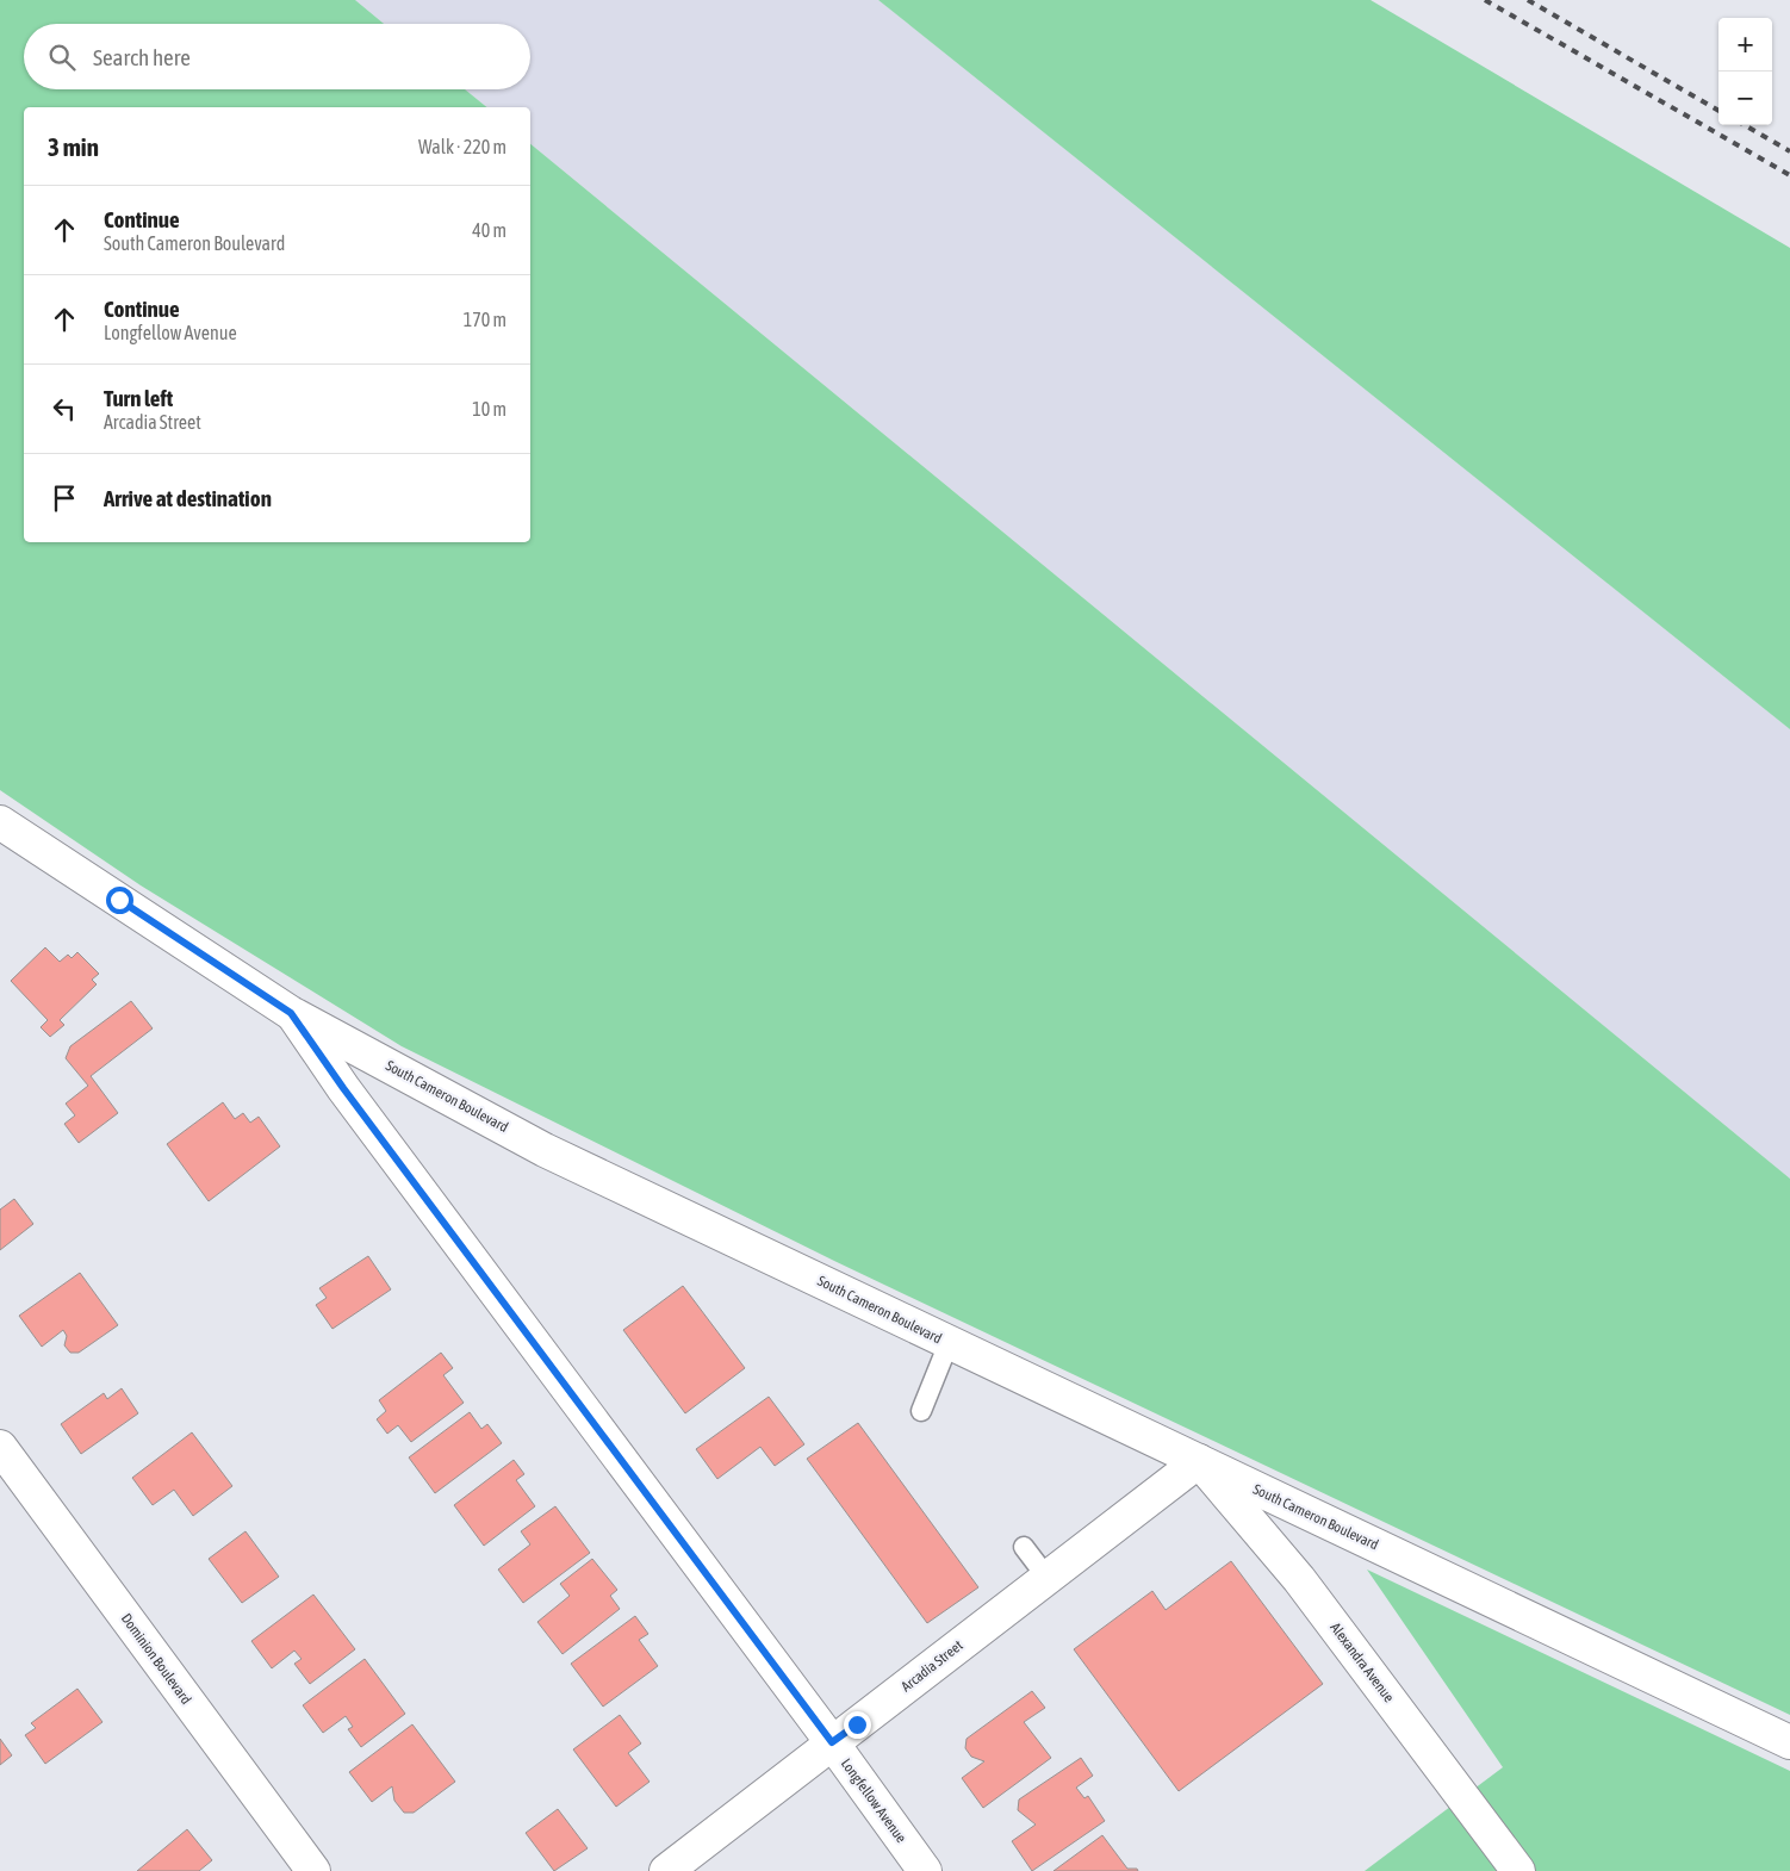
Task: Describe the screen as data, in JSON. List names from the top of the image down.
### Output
{
  "streets": {
    "street": [
      "South Cameron Boulevard",
      "Dominion Boulevard",
      "Alexandra Avenue",
      "Arcadia Street",
      "Longfellow Avenue"
    ]
  },
  "crossings": [
    ["South Cameron Boulevard", "Alexandra Avenue"],
    ["South Cameron Boulevard", "Arcadia Street"],
    ["South Cameron Boulevard", "Longfellow Avenue"],
    ["Alexandra Avenue", "Arcadia Street"],
    ["Arcadia Street", "Longfellow Avenue"]
  ],
  "page": {
    "map_buttons": ["+", "−"],
    "search": "Search here",
    "heading": ["3 min", "Walk · 220 m"],
    "list": [
      ["Continue", "South Cameron Boulevard", "40 m"],
      ["Continue", "Longfellow Avenue", "170 m"],
      ["Turn left", "Arcadia Street", "10 m"],
      "Arrive at destination"
    ]
  }
}
